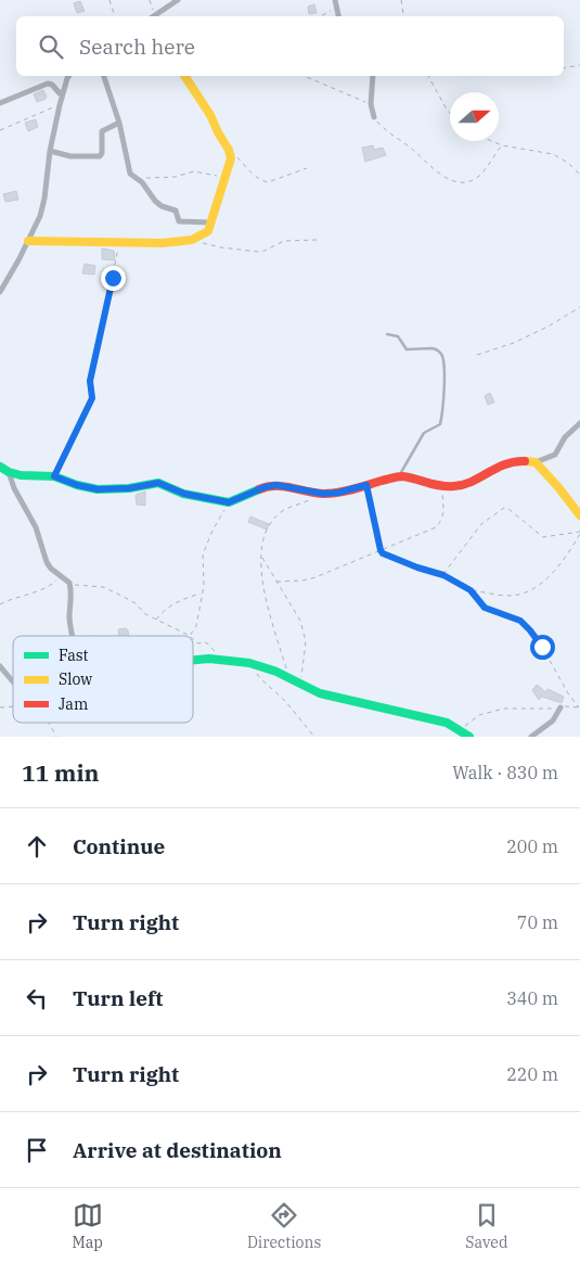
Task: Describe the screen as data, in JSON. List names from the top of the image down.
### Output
{
  "legend": ["Fast", "Slow", "Jam"],
  "north": "right",
  "page": {
    "search": "Search here",
    "heading": ["11 min", "Walk · 830 m"],
    "list": [
      ["Continue", "200 m"],
      ["Turn right", "70 m"],
      ["Turn left", "340 m"],
      ["Turn right", "220 m"],
      "Arrive at destination"
    ],
    "nav": ["Map", "Directions", "Saved"]
  }
}
